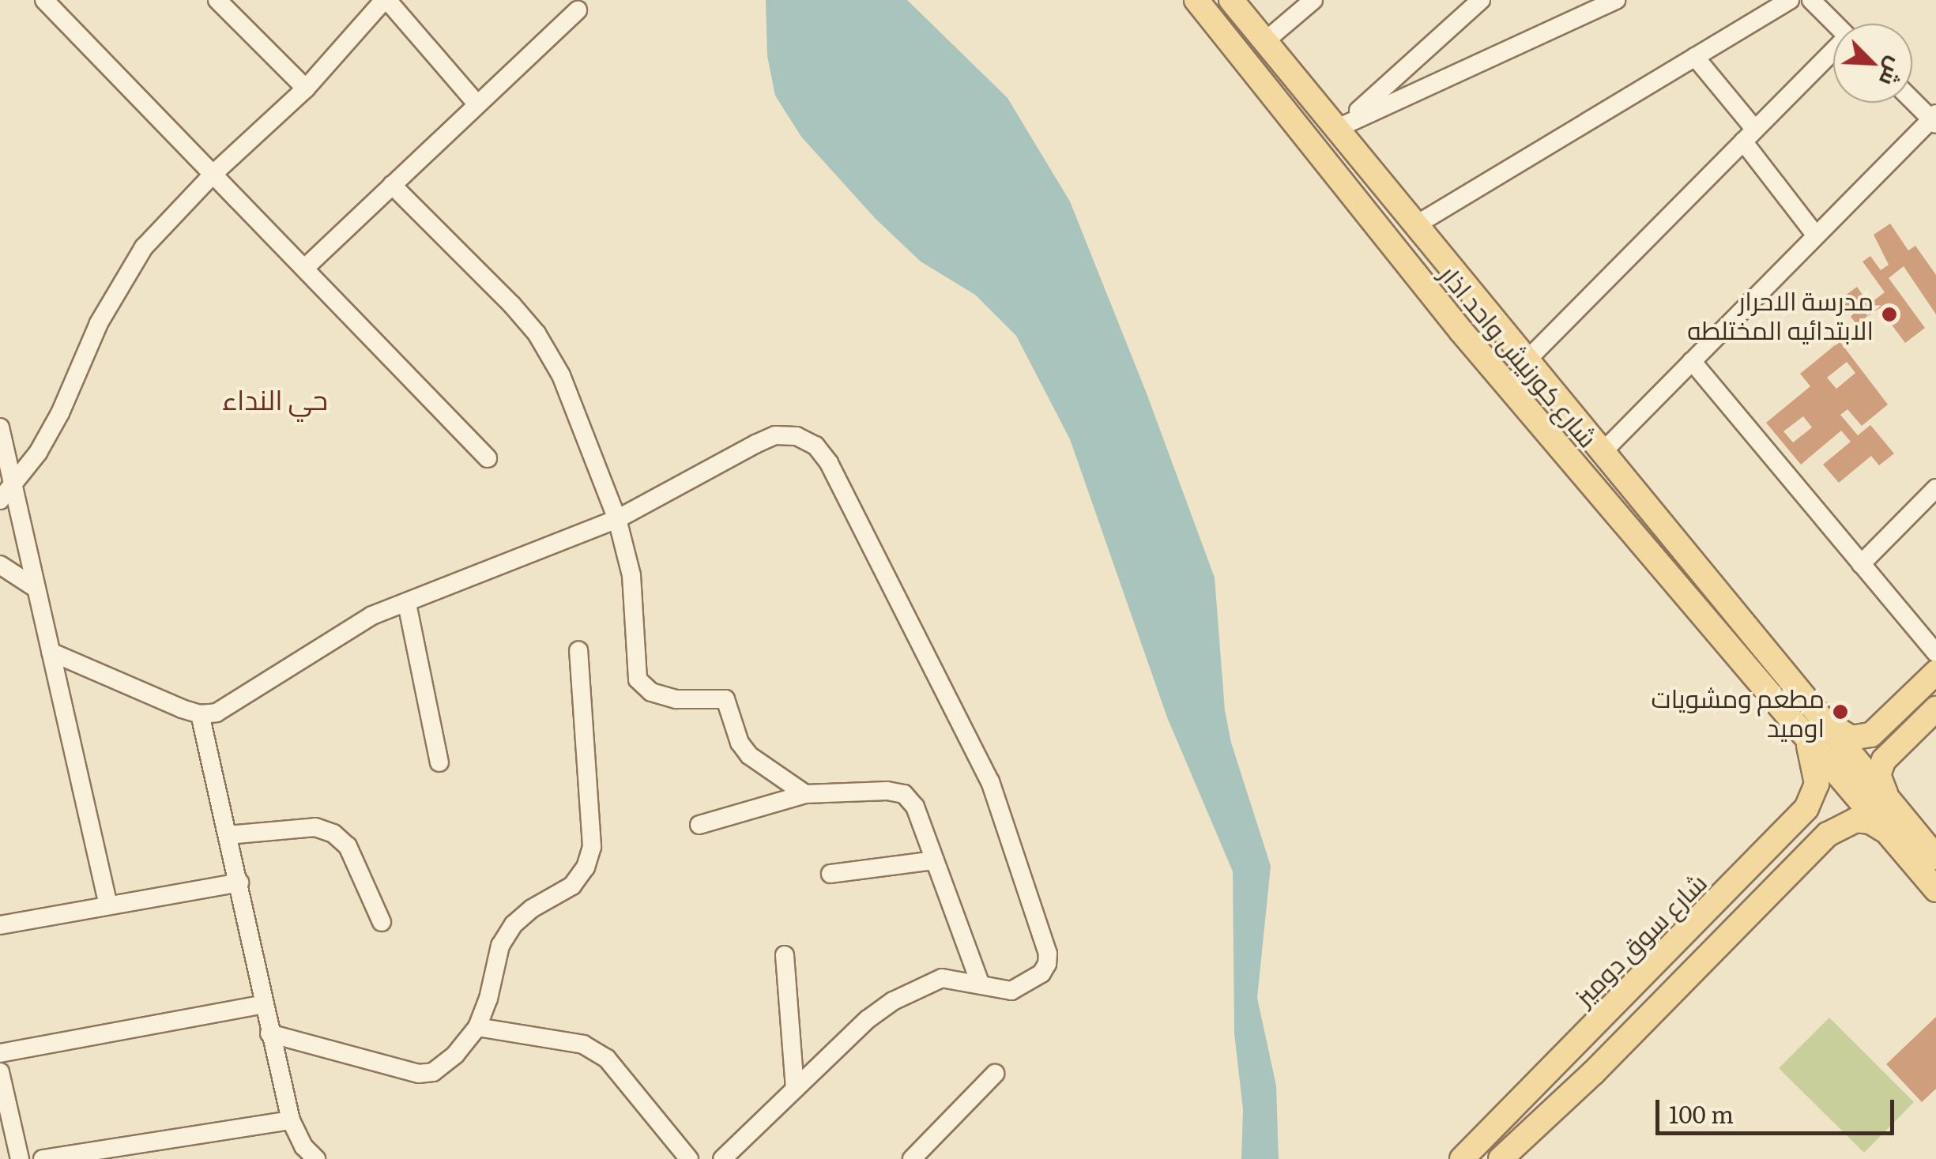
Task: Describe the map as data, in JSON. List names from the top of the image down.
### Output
{
  "streets": {
    "main road": ["شارع كورنيش واحد اذار", "شارع سوق دوميز"]
  },
  "crossings": [
    ["شارع كورنيش واحد اذار", "شارع سوق دوميز"]
  ],
  "districts": ["حي النداء"],
  "places": ["مدرسة الاحرار الابتدائيه المختلطه", "مطعم ومشويات اوميد"],
  "scale_bar": "100 m",
  "north": "bottom right"
}
